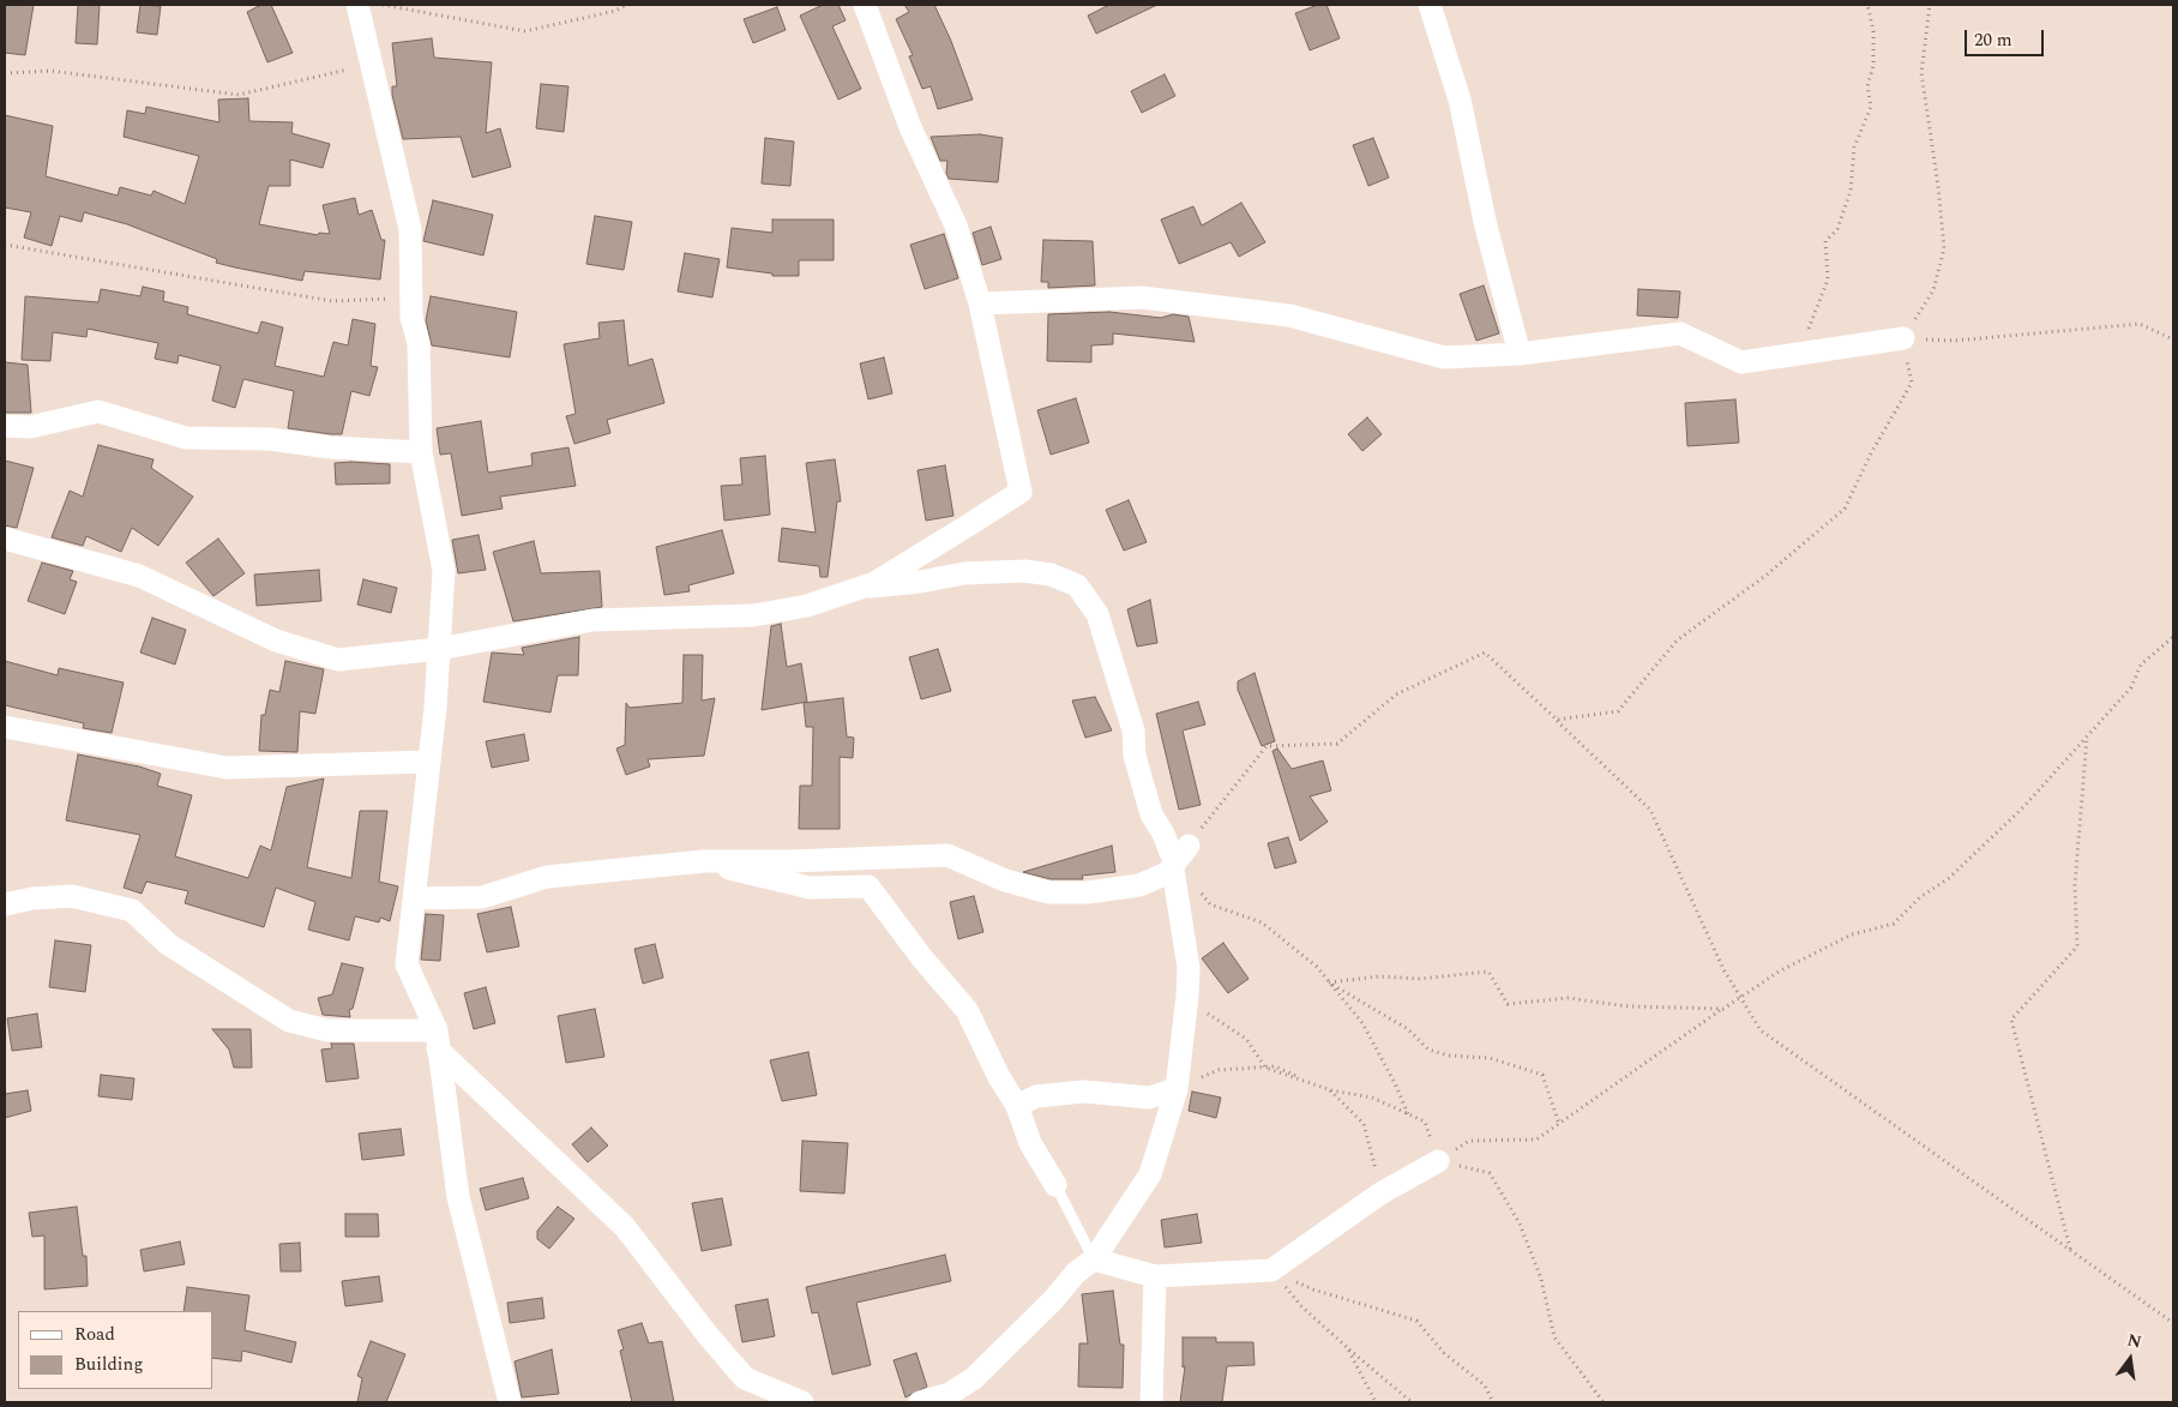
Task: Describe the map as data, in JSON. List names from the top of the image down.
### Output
{
  "legend": ["Road", "Building"],
  "scale_bar": "20 m",
  "north": "top"
}
